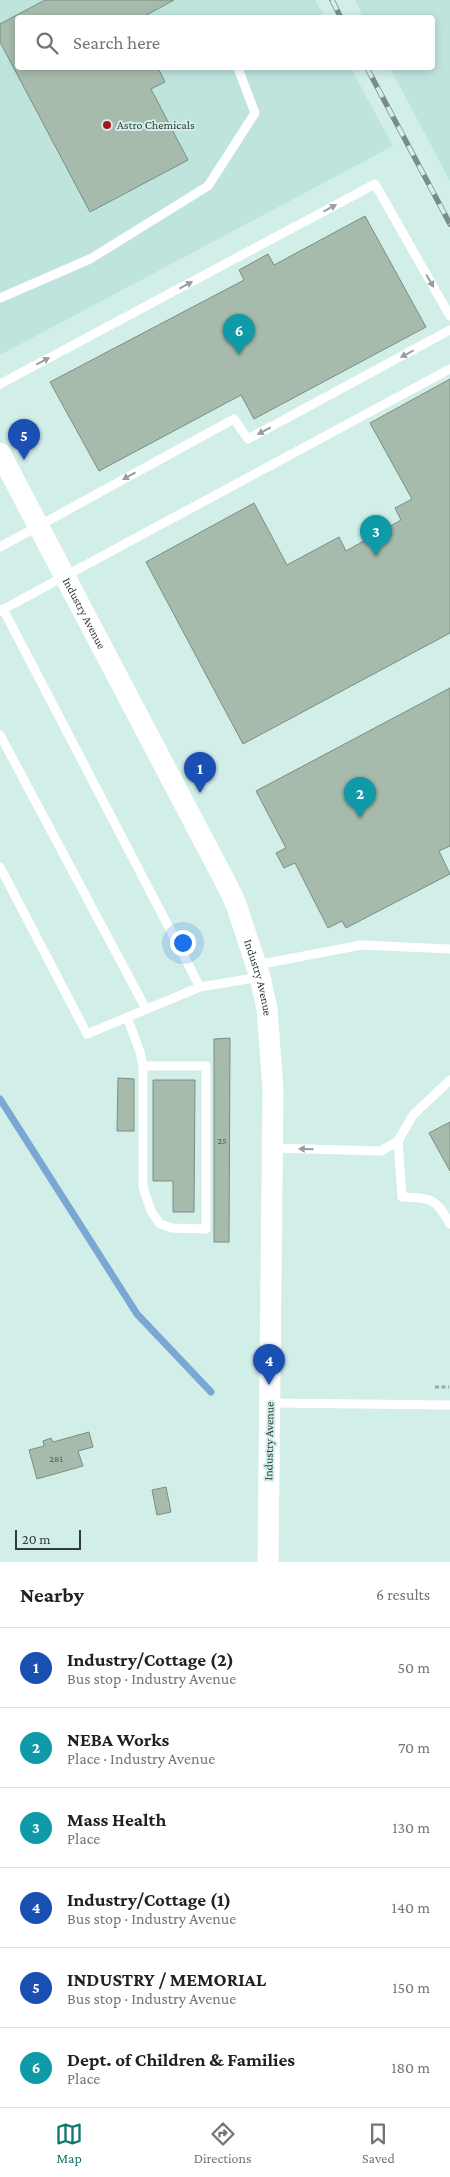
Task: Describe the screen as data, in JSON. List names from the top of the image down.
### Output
{
  "streets": {
    "street": ["Industry Avenue"]
  },
  "places": ["Astro Chemicals"],
  "house_numbers": ["25", "281"],
  "scale_bar": "20 m",
  "page": {
    "search": "Search here",
    "pins": [
      "6",
      "5",
      "3",
      "1",
      "2",
      "4"
    ],
    "scale": "20 m",
    "heading": ["Nearby", "6 results"],
    "list": [
      {
        "mark": "1",
        "name": "Industry/Cottage (2)",
        "note": "Bus stop · Industry Avenue",
        "value": "50 m"
      },
      {
        "mark": "2",
        "name": "NEBA Works",
        "note": "Place · Industry Avenue",
        "value": "70 m"
      },
      {
        "mark": "3",
        "name": "Mass Health",
        "note": "Place",
        "value": "130 m"
      },
      {
        "mark": "4",
        "name": "Industry/Cottage (1)",
        "note": "Bus stop · Industry Avenue",
        "value": "140 m"
      },
      {
        "mark": "5",
        "name": "INDUSTRY / MEMORIAL",
        "note": "Bus stop · Industry Avenue",
        "value": "150 m"
      },
      {
        "mark": "6",
        "name": "Dept. of Children & Families",
        "note": "Place",
        "value": "180 m"
      }
    ],
    "nav": ["Map", "Directions", "Saved"]
  }
}
